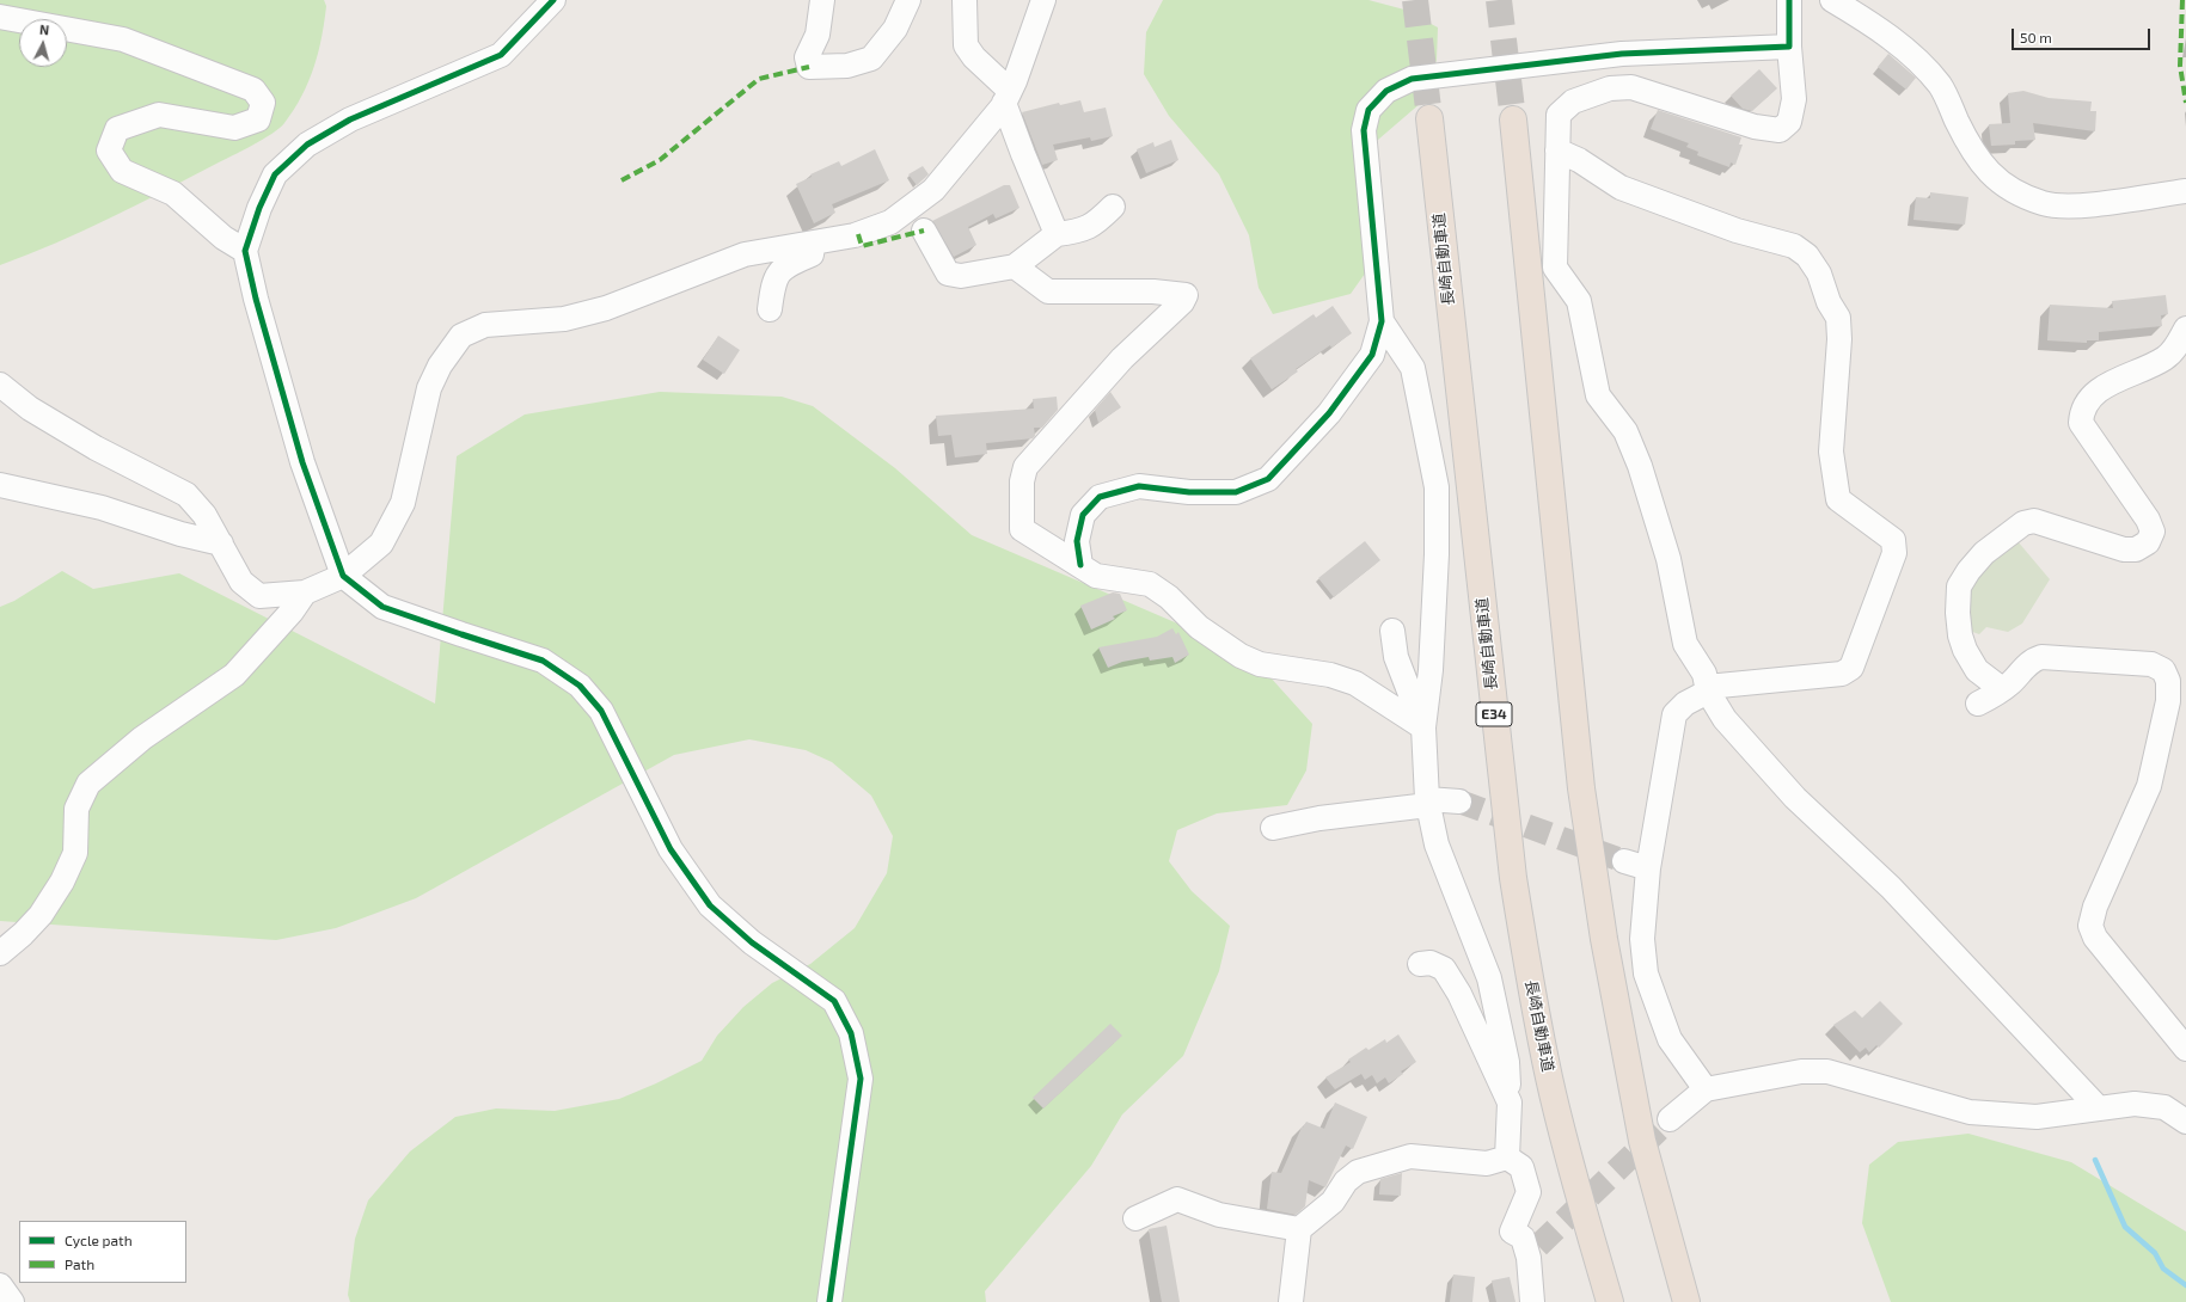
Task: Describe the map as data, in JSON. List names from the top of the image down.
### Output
{
  "streets": {
    "highway": ["長崎自動車道", "E34"]
  },
  "legend": ["Cycle path", "Path"],
  "scale_bar": "50 m",
  "north": "top"
}
